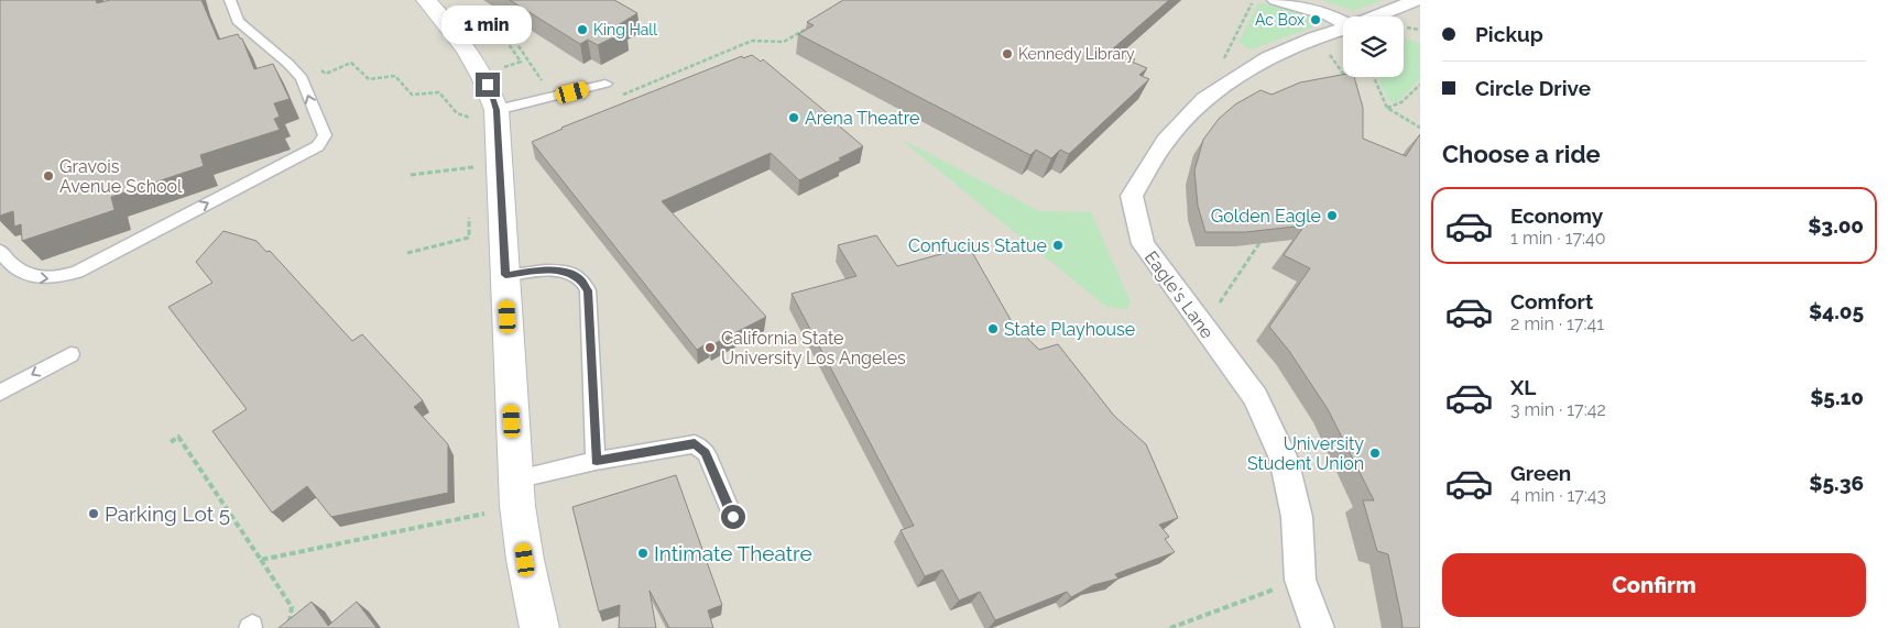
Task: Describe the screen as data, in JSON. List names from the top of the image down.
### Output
{
  "streets": {
    "street": ["Eagle's Lane"]
  },
  "places": [
    "Ac Box",
    "King Hall",
    "Kennedy Library",
    "Arena Theatre",
    "Gravois Avenue School",
    "Golden Eagle",
    "Confucius Statue",
    "State Playhouse",
    "California State University Los Angeles",
    "University Student Union",
    "Parking Lot 5",
    "Intimate Theatre"
  ],
  "page": {
    "banner": ["Pickup", "Circle Drive"],
    "bubble": "1 min",
    "heading": "Choose a ride",
    "list": [
      {
        "name": "Economy",
        "note": "1 min · 17:40",
        "value": "$3.00"
      },
      {
        "name": "Comfort",
        "note": "2 min · 17:41",
        "value": "$4.05"
      },
      {
        "name": "XL",
        "note": "3 min · 17:42",
        "value": "$5.10"
      },
      {
        "name": "Green",
        "note": "4 min · 17:43",
        "value": "$5.36"
      }
    ],
    "buttons": "Confirm"
  }
}
